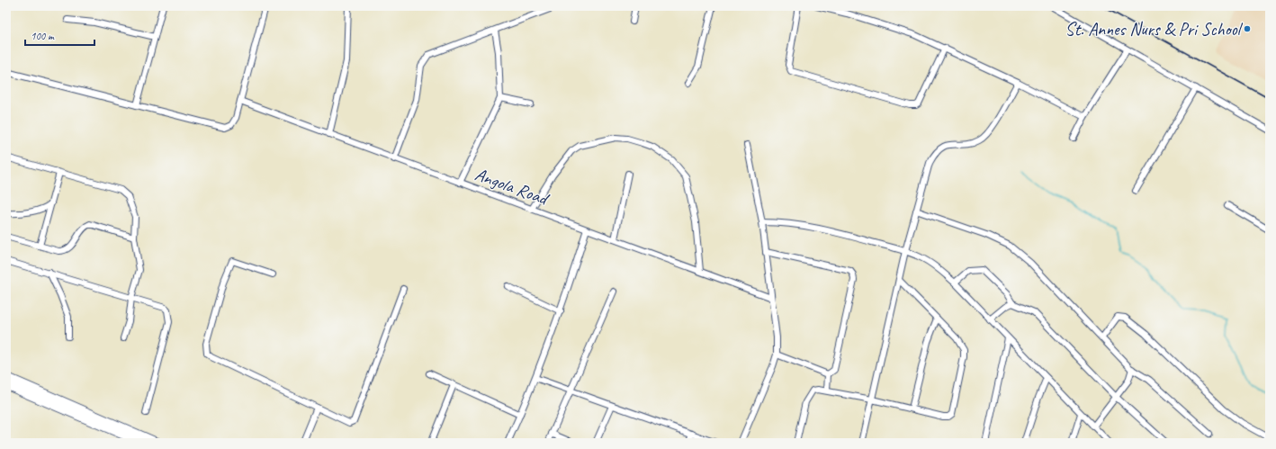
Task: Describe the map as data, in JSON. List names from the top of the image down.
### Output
{
  "streets": {
    "street": ["Angola Road"]
  },
  "places": ["St. Annes Nurs & Pri School"],
  "scale_bar": "100 m"
}
